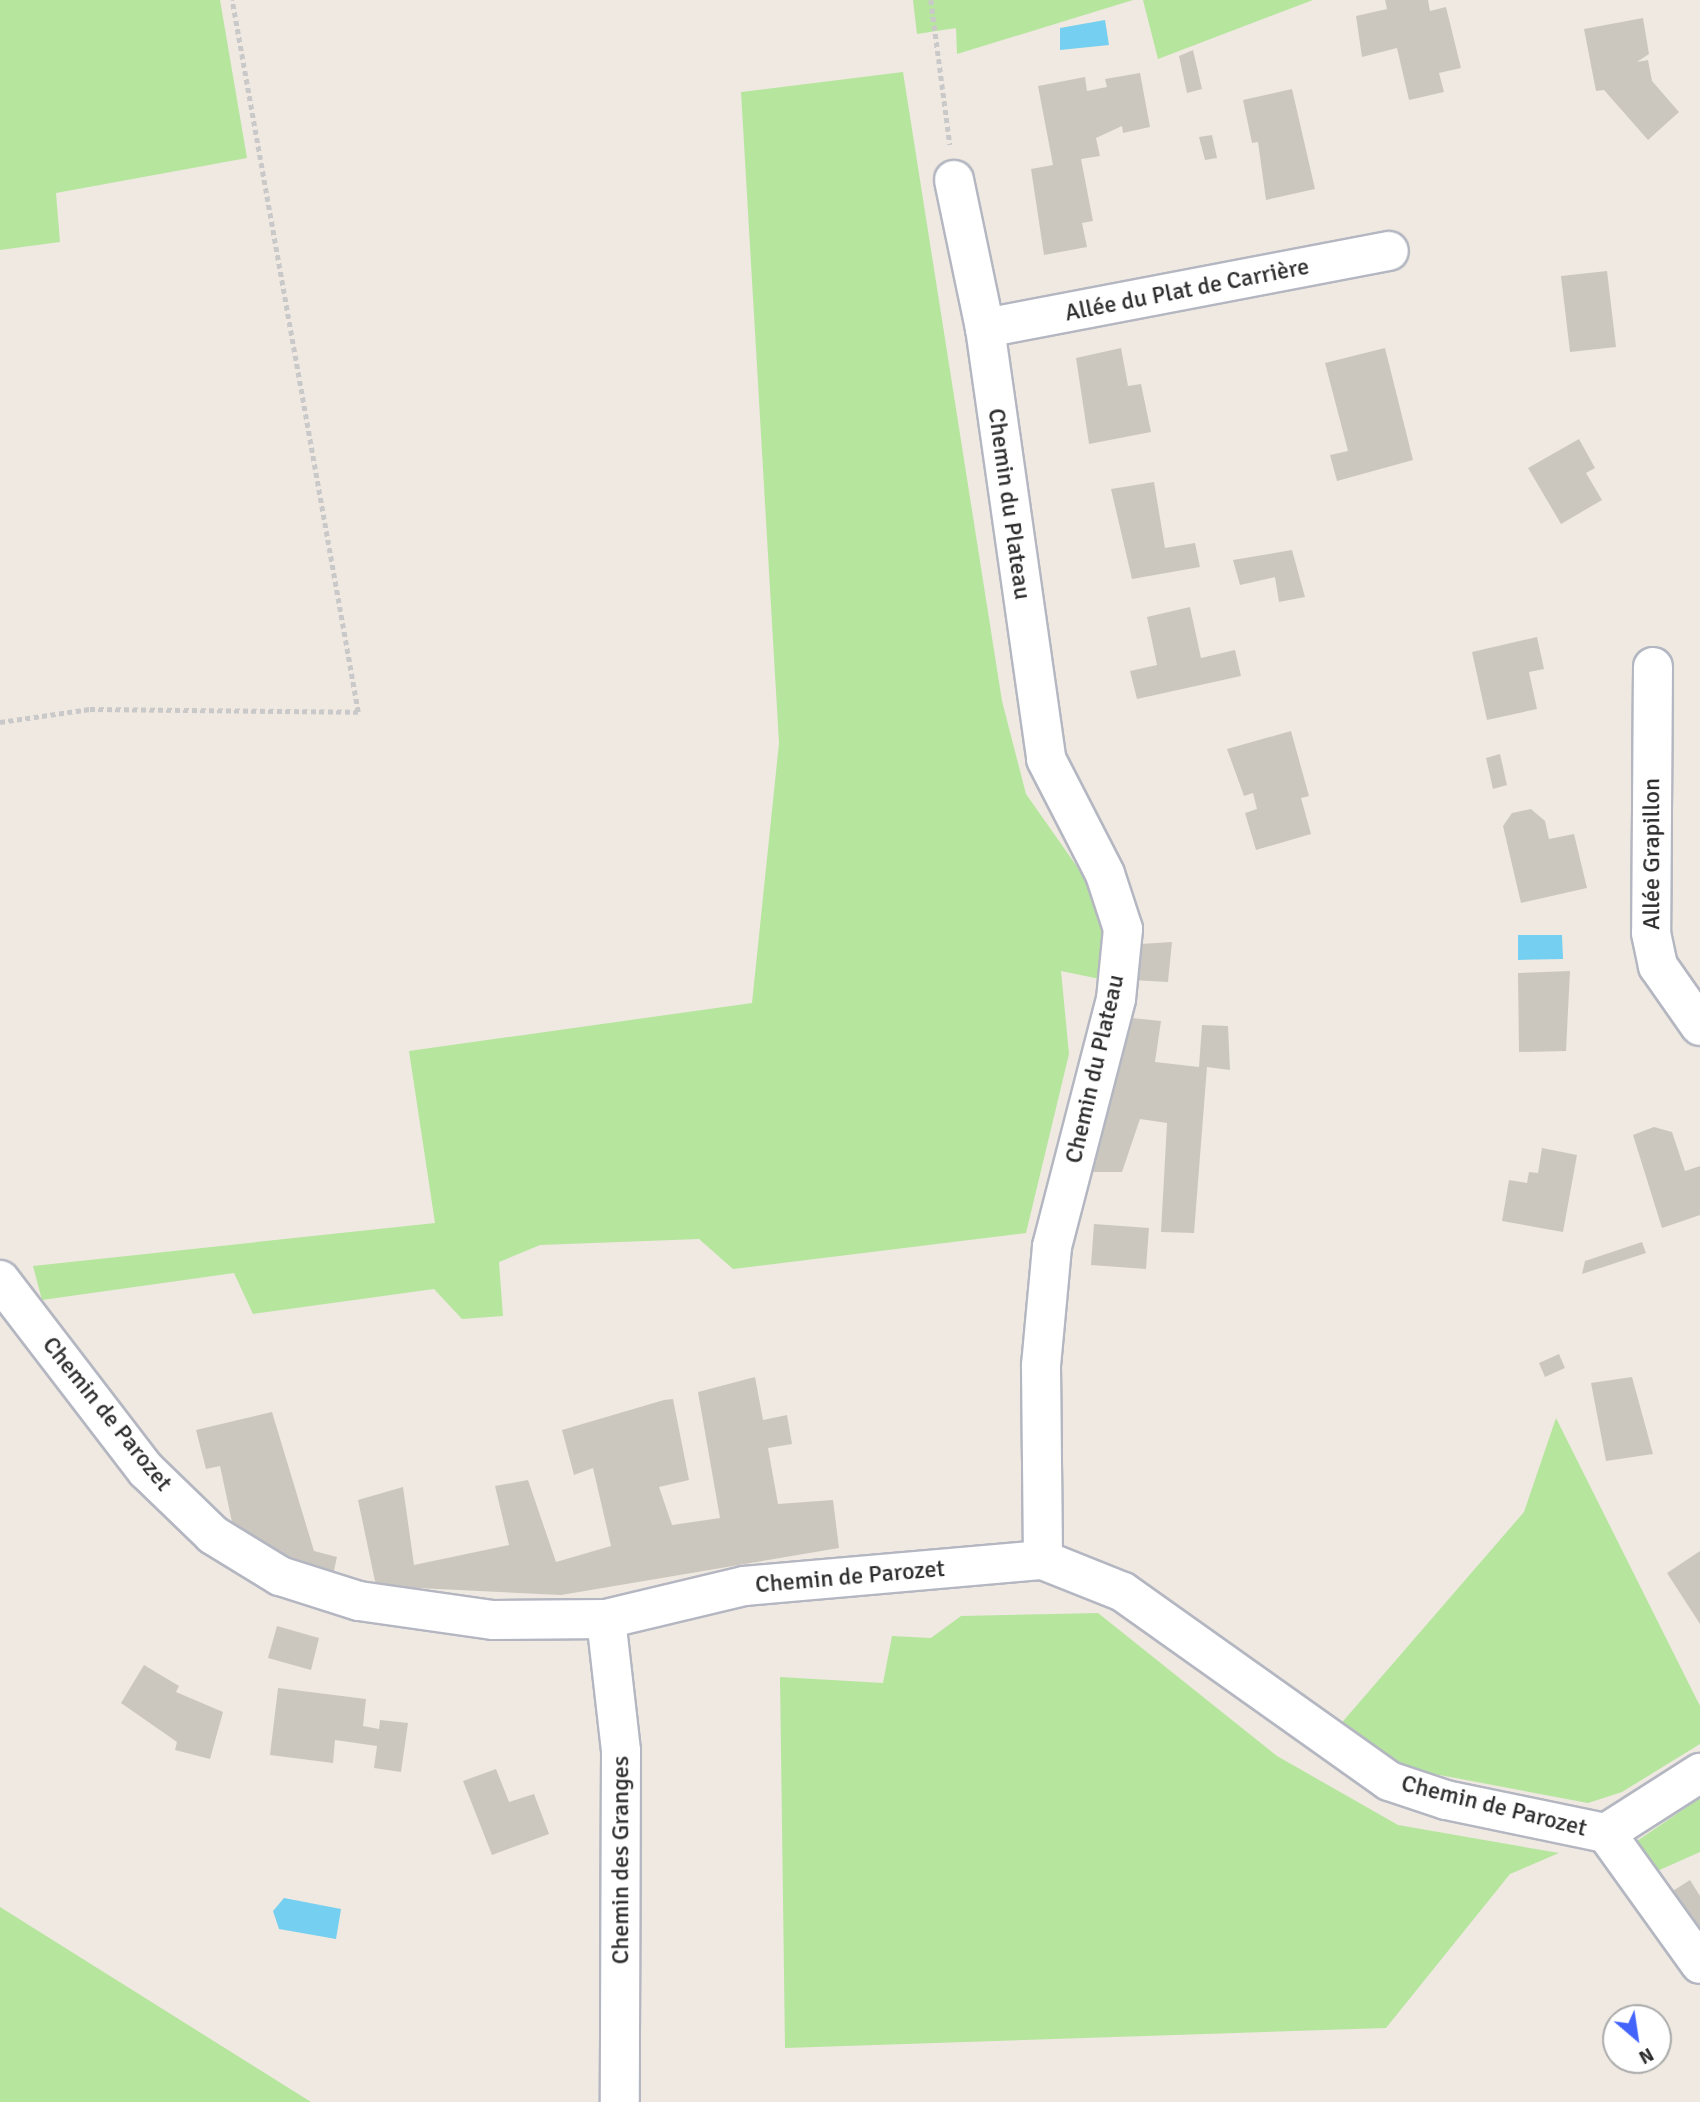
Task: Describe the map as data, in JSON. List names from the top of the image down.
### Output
{
  "streets": {
    "street": [
      "Allée du Plat de Carrière",
      "Chemin du Plateau",
      "Allée Grapillon",
      "Chemin de Parozet",
      "Chemin des Granges"
    ]
  },
  "crossings": [
    ["Allée du Plat de Carrière", "Chemin du Plateau"],
    ["Chemin du Plateau", "Chemin de Parozet"],
    ["Chemin de Parozet", "Chemin des Granges"]
  ],
  "north": "bottom right"
}
